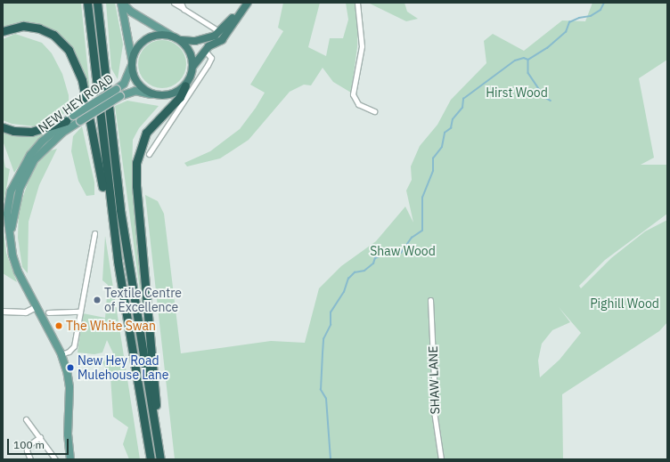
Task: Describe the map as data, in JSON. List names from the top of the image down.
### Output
{
  "streets": {
    "main road": ["NEW HEY ROAD"],
    "street": ["SHAW LANE"]
  },
  "parks": ["Hirst Wood", "Shaw Wood", "Pighill Wood"],
  "places": ["Textile Centre of Excellence", "The White Swan", "New Hey Road Mulehouse Lane"],
  "scale_bar": "100 m"
}
